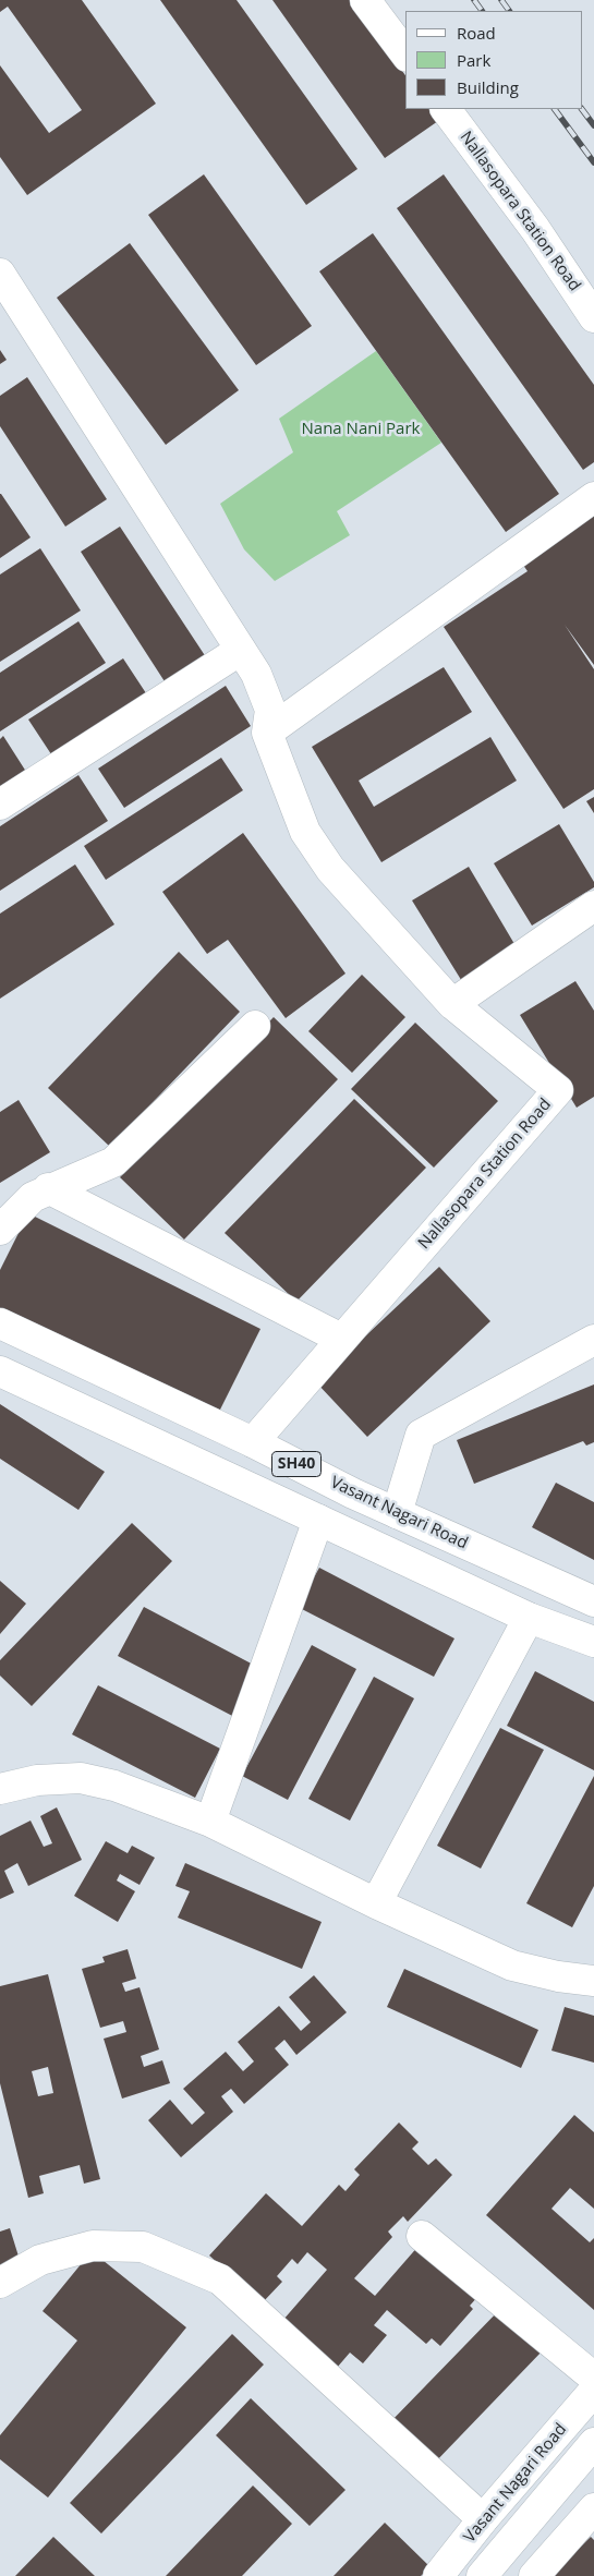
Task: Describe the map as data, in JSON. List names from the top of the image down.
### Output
{
  "streets": {
    "street": ["Nallasopara Station Road", "SH40", "Vasant Nagari Road"]
  },
  "crossings": [
    ["Nallasopara Station Road", "Vasant Nagari Road"]
  ],
  "parks": ["Nana Nani Park"],
  "legend": ["Road", "Park", "Building"]
}
